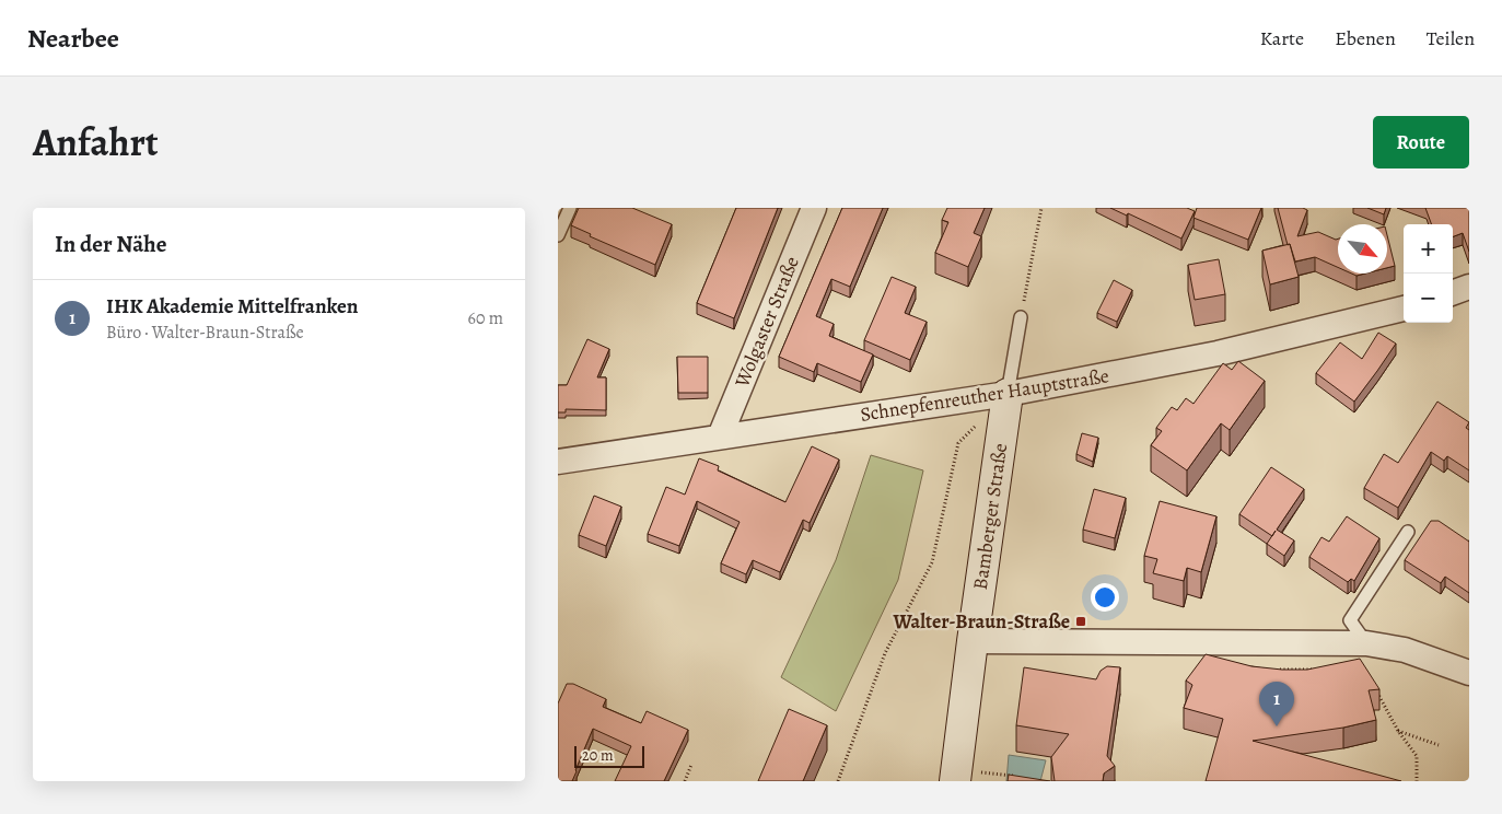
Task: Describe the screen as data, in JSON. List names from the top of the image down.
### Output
{
  "streets": {
    "street": ["Wolgaster Straße", "Schnepfenreuther Hauptstraße", "Bamberger Straße"]
  },
  "crossings": [
    ["Wolgaster Straße", "Schnepfenreuther Hauptstraße"],
    ["Schnepfenreuther Hauptstraße", "Bamberger Straße"]
  ],
  "places": {
    "transit": ["Walter-Braun-Straße"]
  },
  "scale_bar": "20 m",
  "north": "bottom right",
  "page": {
    "header": "Nearbee",
    "nav": ["Karte", "Ebenen", "Teilen"],
    "title": "Anfahrt",
    "buttons": "Route",
    "heading": "In der Nähe",
    "map_buttons": ["+", "−"],
    "list": [
      {
        "mark": "1",
        "name": "IHK Akademie Mittelfranken",
        "note": "Büro · Walter-Braun-Straße",
        "value": "60 m"
      }
    ],
    "pins": "1",
    "scale": "20 m"
  }
}
